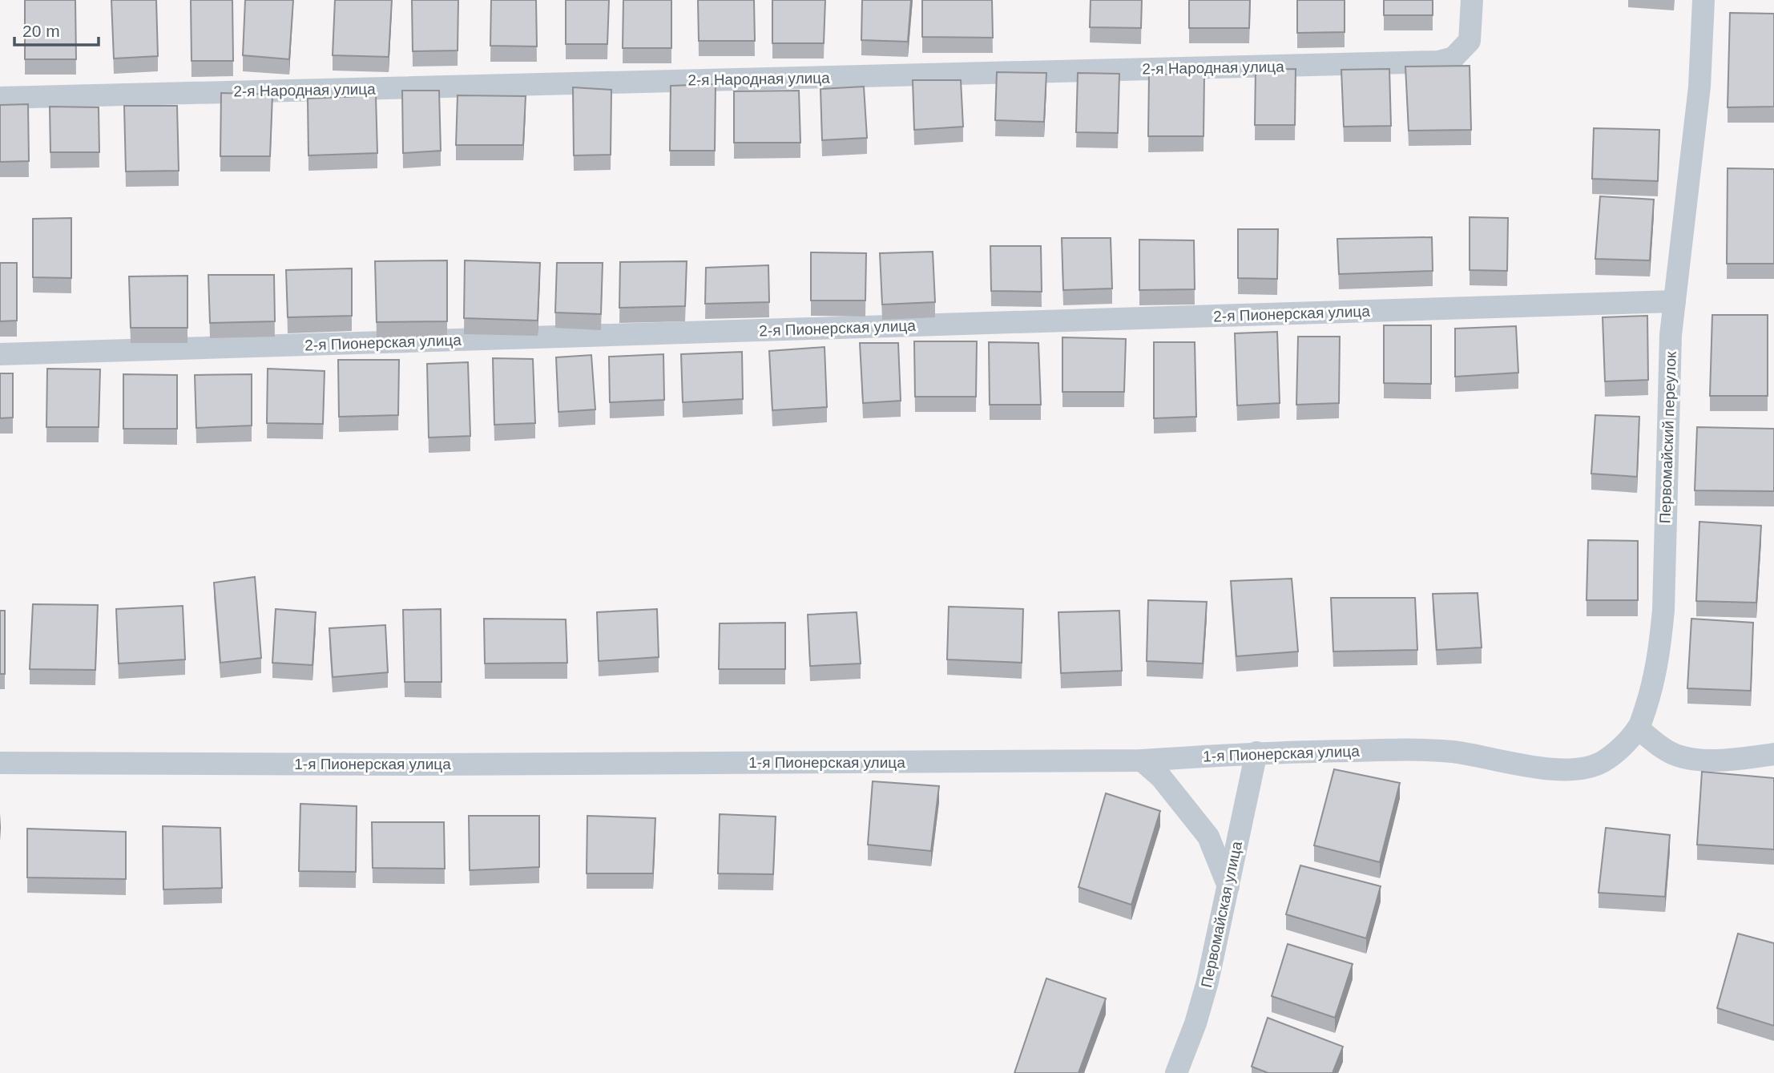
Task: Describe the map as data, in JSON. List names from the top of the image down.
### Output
{
  "streets": {
    "street": [
      "2-я Народная улица",
      "2-я Пионерская улица",
      "Первомайский переулок",
      "1-я Пионерская улица",
      "Первомайская улица"
    ]
  },
  "crossings": [
    ["2-я Пионерская улица", "Первомайский переулок"],
    ["Первомайский переулок", "1-я Пионерская улица"],
    ["1-я Пионерская улица", "Первомайская улица"]
  ],
  "scale_bar": "20 m"
}
